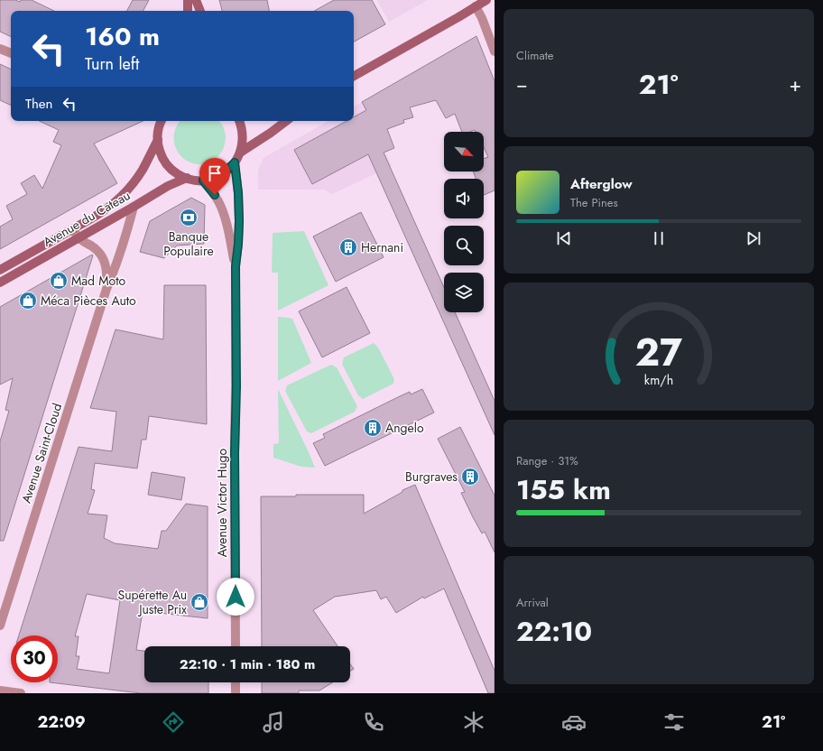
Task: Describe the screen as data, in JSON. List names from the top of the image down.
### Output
{
  "streets": {
    "main road": ["Avenue du Cateau"],
    "street": ["Avenue Saint-Cloud", "Avenue Victor Hugo"]
  },
  "crossings": [
    ["Avenue du Cateau", "Avenue Saint-Cloud"]
  ],
  "places": {
    "bank": ["Banque Populaire"],
    "building": ["Hernani", "Angelo", "Burgraves"],
    "shop": ["Mad Moto", "Méca Pièces Auto", "Supérette Au Juste Prix"]
  },
  "north": "bottom right",
  "page": {
    "tile": [
      "Climate",
      ["Range · 31%", "155 km"],
      ["Arrival", "22:10"]
    ],
    "turn": ["160 m", "Turn left"],
    "heat": ["−", "21°", "+"],
    "then": "Then",
    "song": ["Afterglow", "The Pines"],
    "limit": "30",
    "trip": "22:10 · 1 min · 180 m",
    "tabs": ["22:09", "21°"],
    "gauge": ["27", "km/h"]
  }
}
